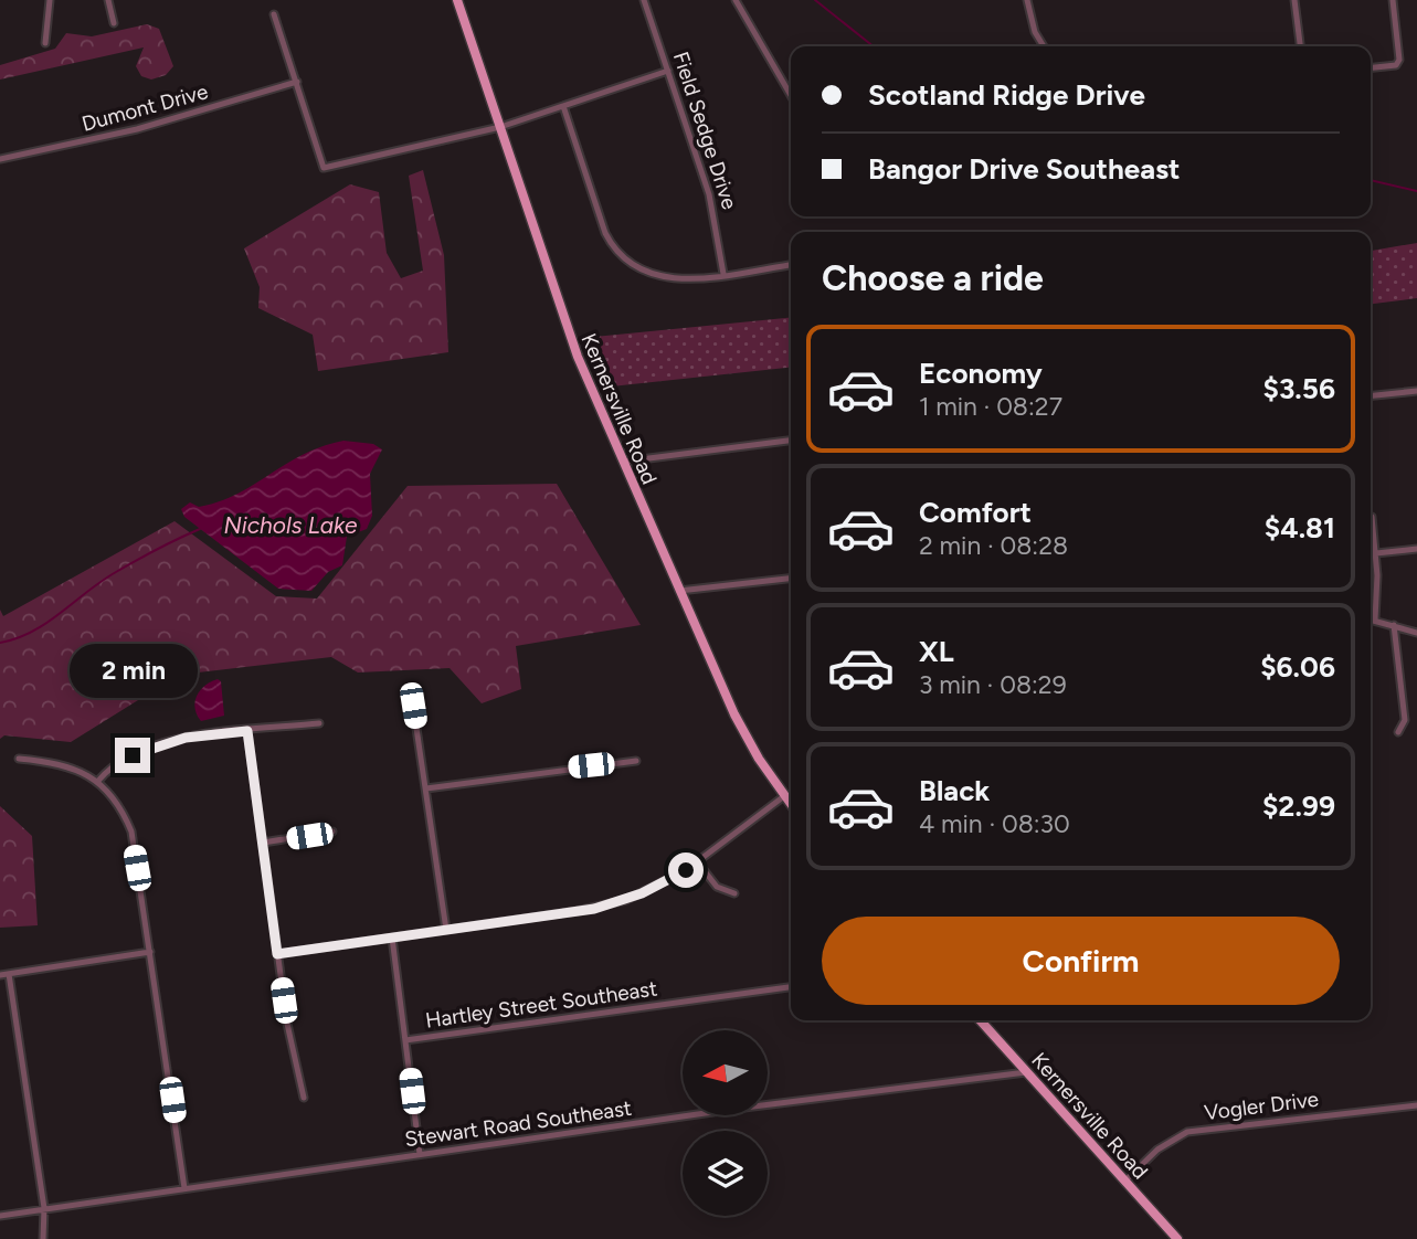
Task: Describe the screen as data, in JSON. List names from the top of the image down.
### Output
{
  "streets": {
    "main road": ["Kernersville Road"],
    "street": [
      "Dumont Drive",
      "Field Sedge Drive",
      "Hartley Street Southeast",
      "Vogler Drive",
      "Stewart Road Southeast"
    ]
  },
  "crossings": [
    ["Kernersville Road", "Vogler Drive"],
    ["Kernersville Road", "Stewart Road Southeast"],
    ["Hartley Street Southeast", "Stewart Road Southeast"]
  ],
  "water": ["Nichols Lake"],
  "north": "left",
  "page": {
    "banner": ["Scotland Ridge Drive", "Bangor Drive Southeast"],
    "heading": "Choose a ride",
    "list": [
      {
        "name": "Economy",
        "note": "1 min · 08:27",
        "value": "$3.56"
      },
      {
        "name": "Comfort",
        "note": "2 min · 08:28",
        "value": "$4.81"
      },
      {
        "name": "XL",
        "note": "3 min · 08:29",
        "value": "$6.06"
      },
      {
        "name": "Black",
        "note": "4 min · 08:30",
        "value": "$2.99"
      }
    ],
    "bubble": "2 min",
    "buttons": "Confirm"
  }
}
